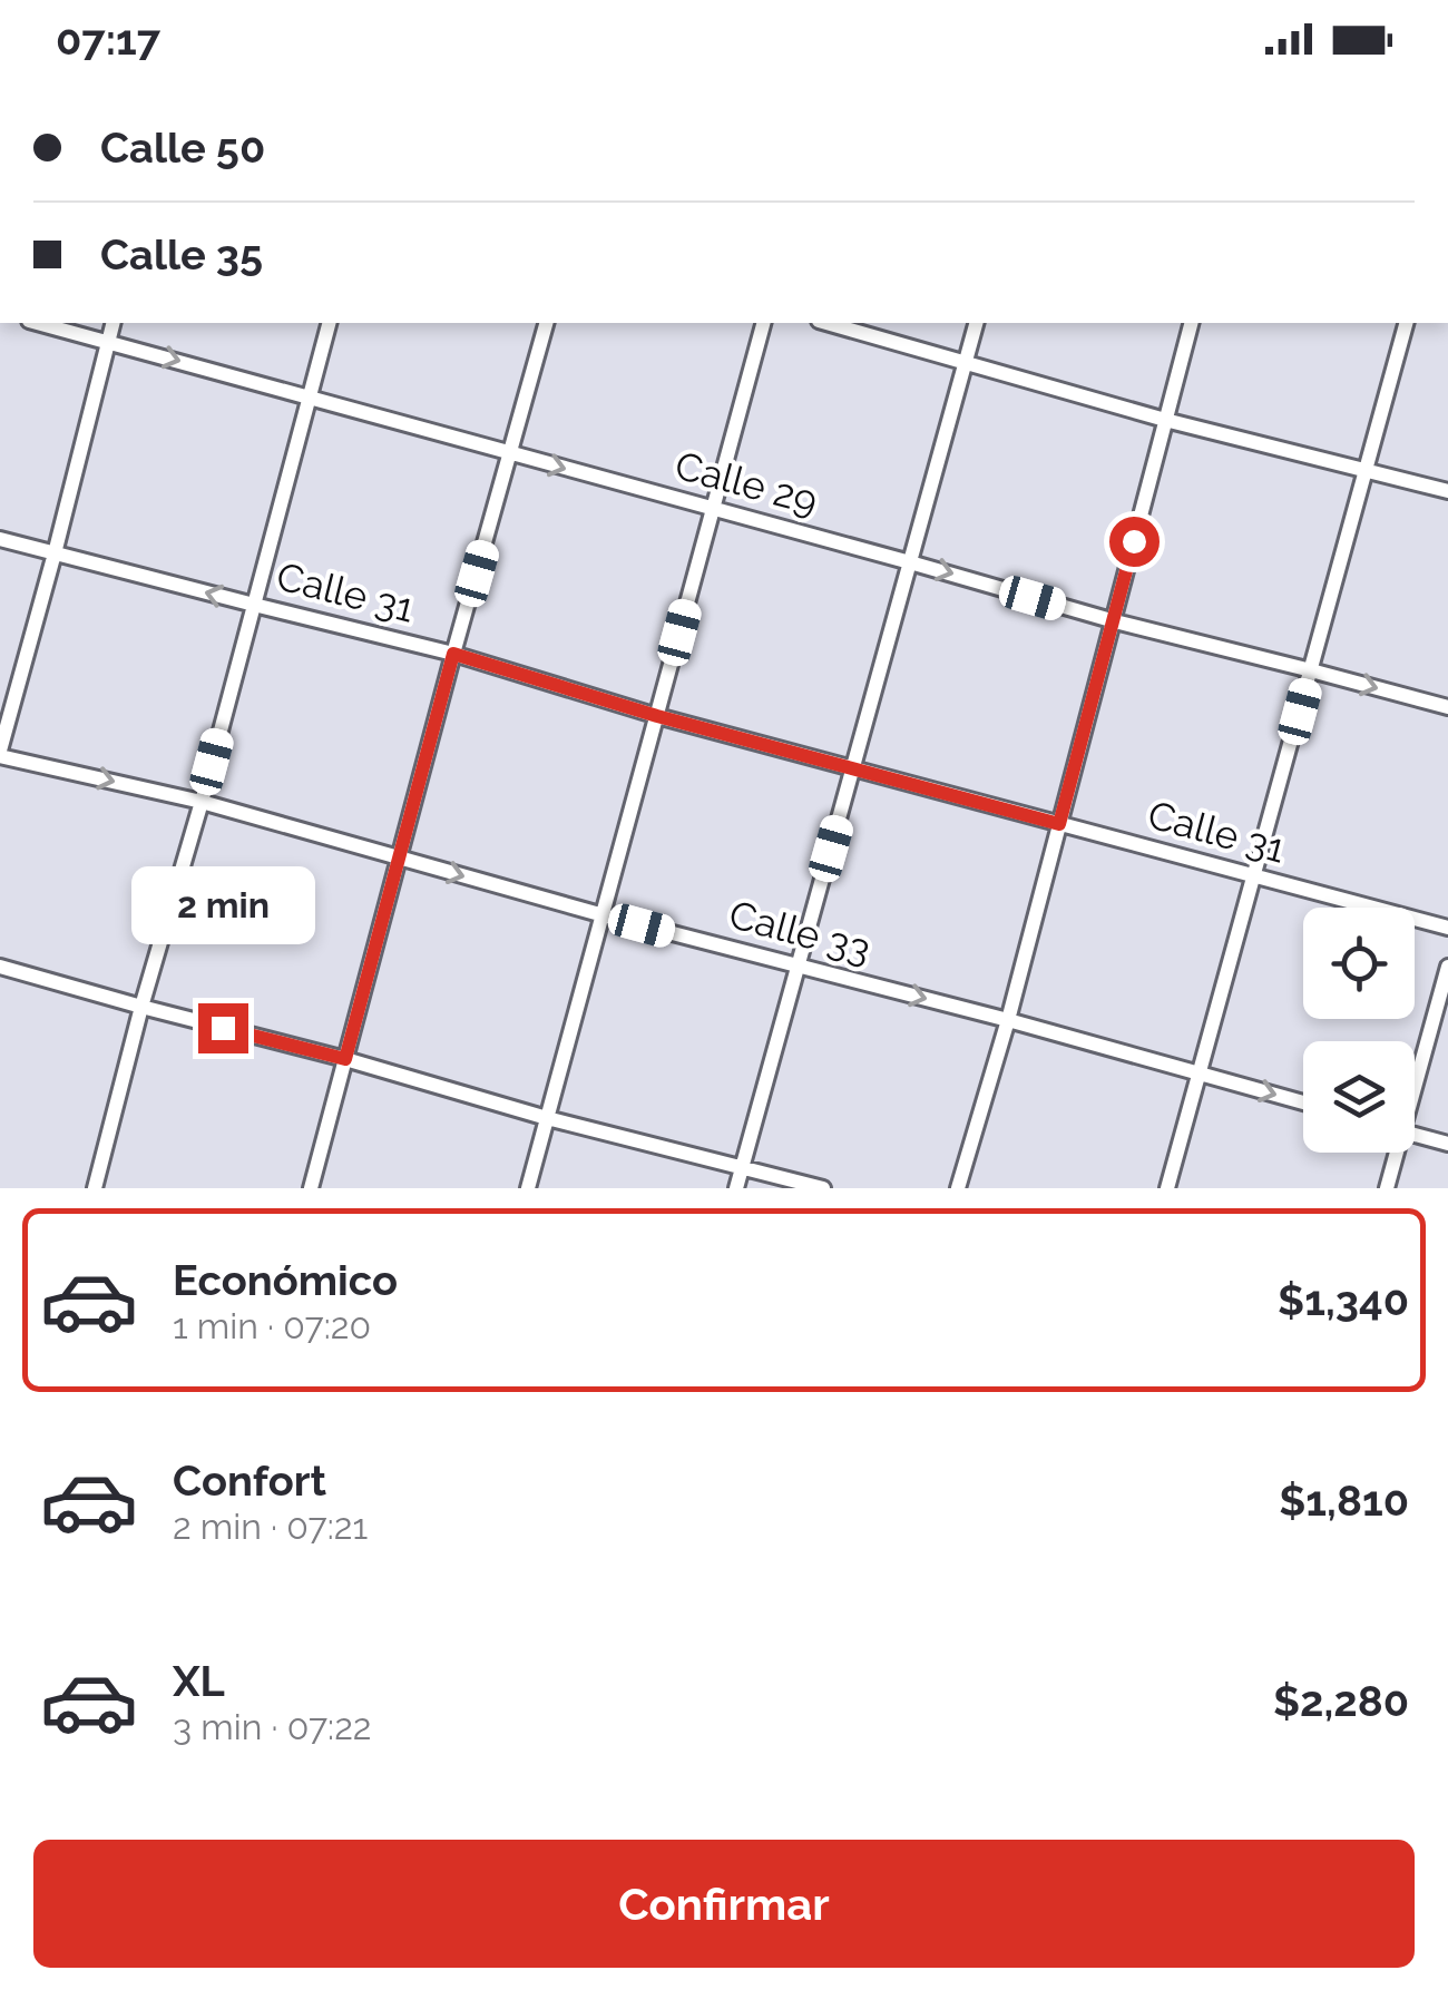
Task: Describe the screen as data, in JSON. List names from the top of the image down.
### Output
{
  "streets": {
    "street": ["Calle 29", "Calle 31", "Calle 33"]
  },
  "one_way": ["Calle 29", "Calle 33"],
  "page": {
    "status": "07:17",
    "banner": ["Calle 50", "Calle 35"],
    "bubble": "2 min",
    "list": [
      {
        "name": "Económico",
        "note": "1 min · 07:20",
        "value": "$1,340"
      },
      {
        "name": "Confort",
        "note": "2 min · 07:21",
        "value": "$1,810"
      },
      {
        "name": "XL",
        "note": "3 min · 07:22",
        "value": "$2,280"
      }
    ],
    "buttons": "Confirmar"
  }
}
